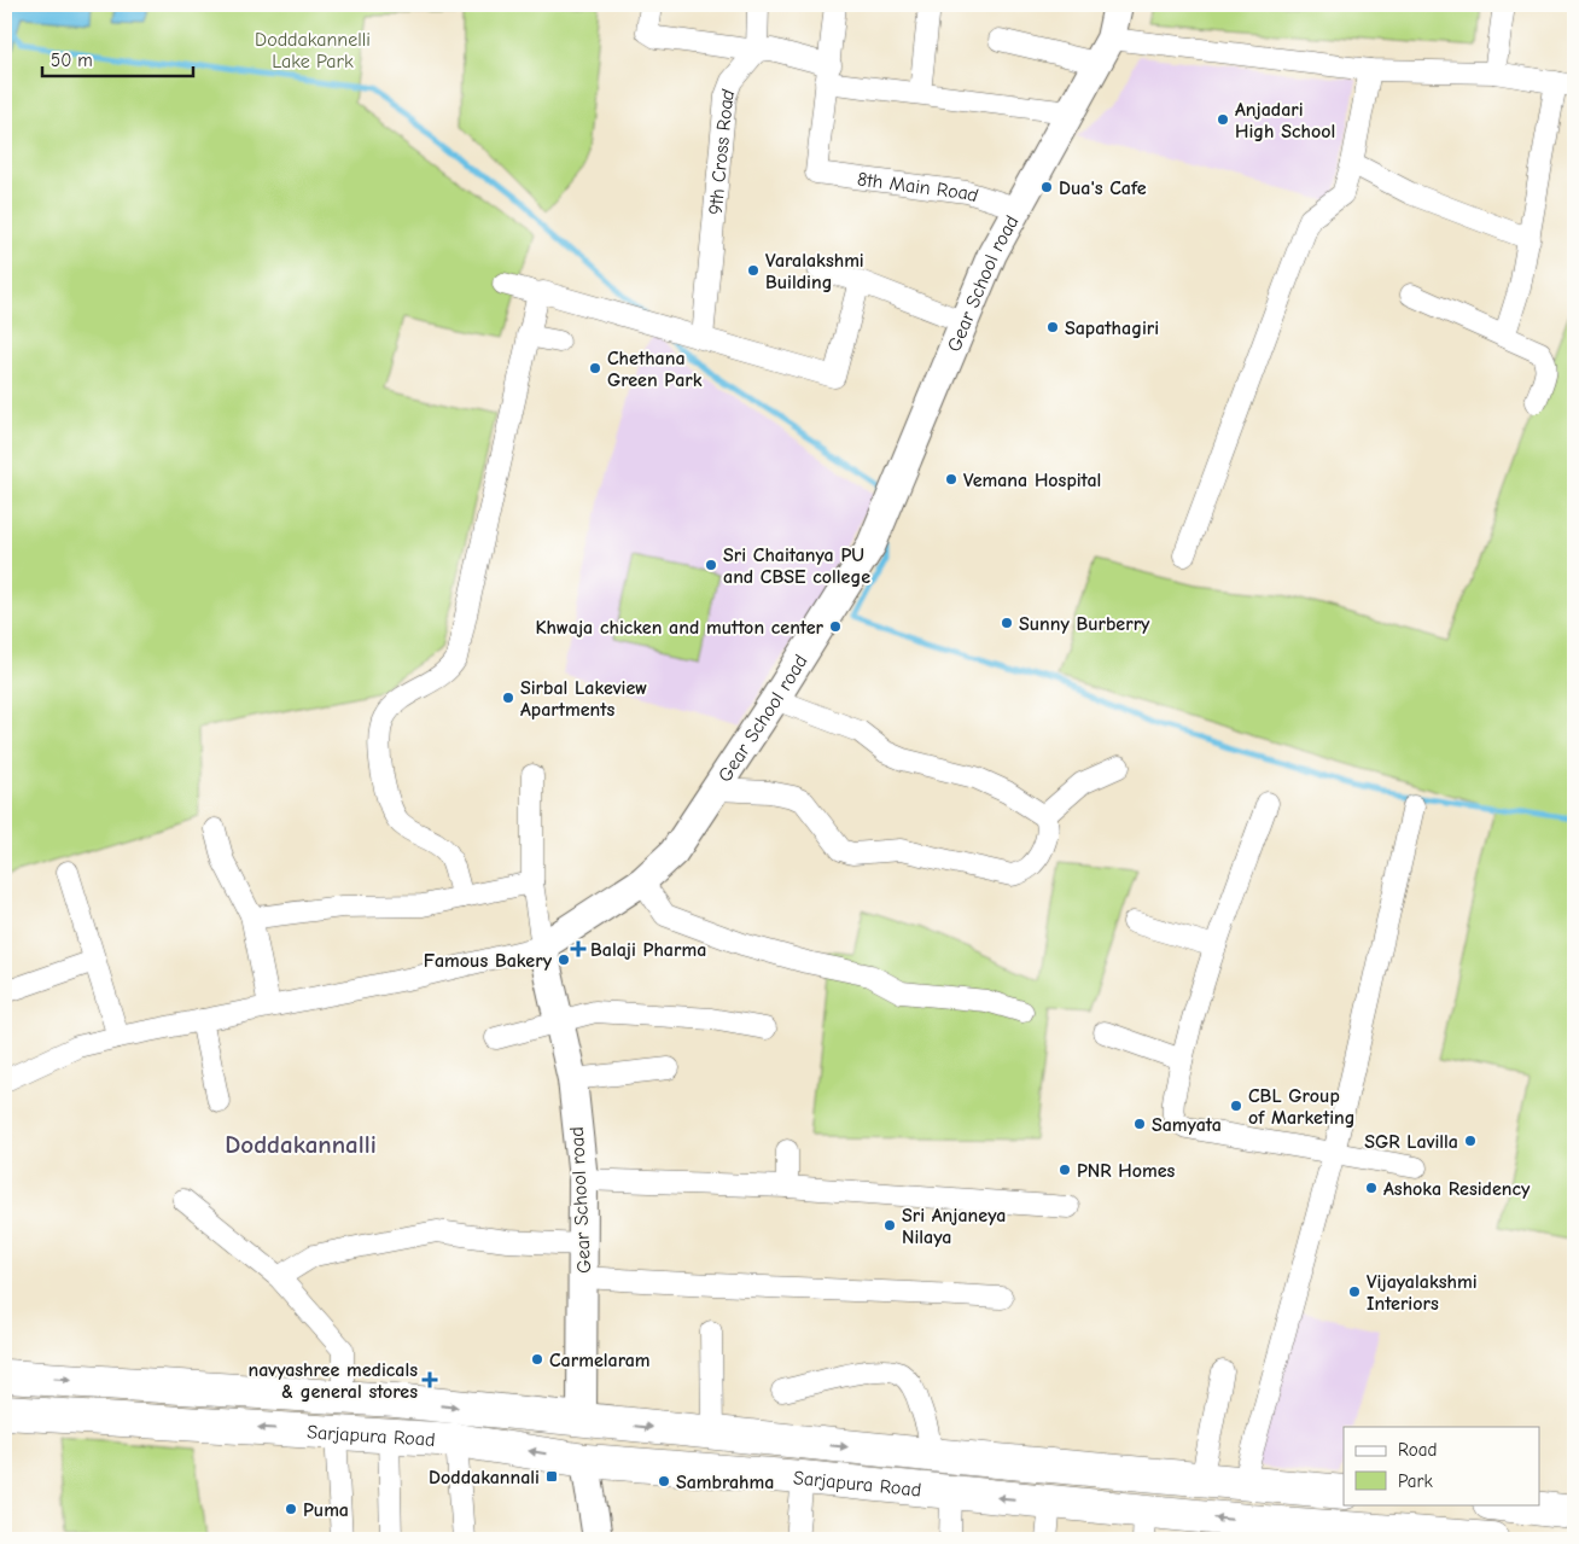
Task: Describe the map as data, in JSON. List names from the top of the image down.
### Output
{
  "streets": {
    "main road": ["Gear School road", "Sarjapura Road"],
    "street": ["9th Cross Road", "8th Main Road"]
  },
  "crossings": [
    ["8th Main Road", "Gear School road"],
    ["Gear School road", "Sarjapura Road"]
  ],
  "districts": ["Doddakannalli"],
  "parks": ["Doddakannelli Lake Park"],
  "places": {
    "other": [
      "Anjadari High School",
      "Dua's Cafe",
      "Varalakshmi Building",
      "Sapathagiri",
      "Chethana Green Park",
      "Vemana Hospital",
      "Sri Chaitanya PU and CBSE college",
      "Sunny Burberry",
      "Khwaja chicken and mutton center",
      "Sirbal Lakeview Apartments",
      "Famous Bakery",
      "CBL Group of Marketing",
      "Samyata",
      "SGR Lavilla",
      "PNR Homes",
      "Ashoka Residency",
      "Sri Anjaneya Nilaya",
      "Vijayalakshmi Interiors",
      "Carmelaram",
      "Sambrahma",
      "Puma"
    ],
    "health": ["Balaji Pharma", "navyashree medicals & general stores"],
    "transit": ["Doddakannali"]
  },
  "legend": ["Road", "Park"],
  "scale_bar": "50 m"
}
